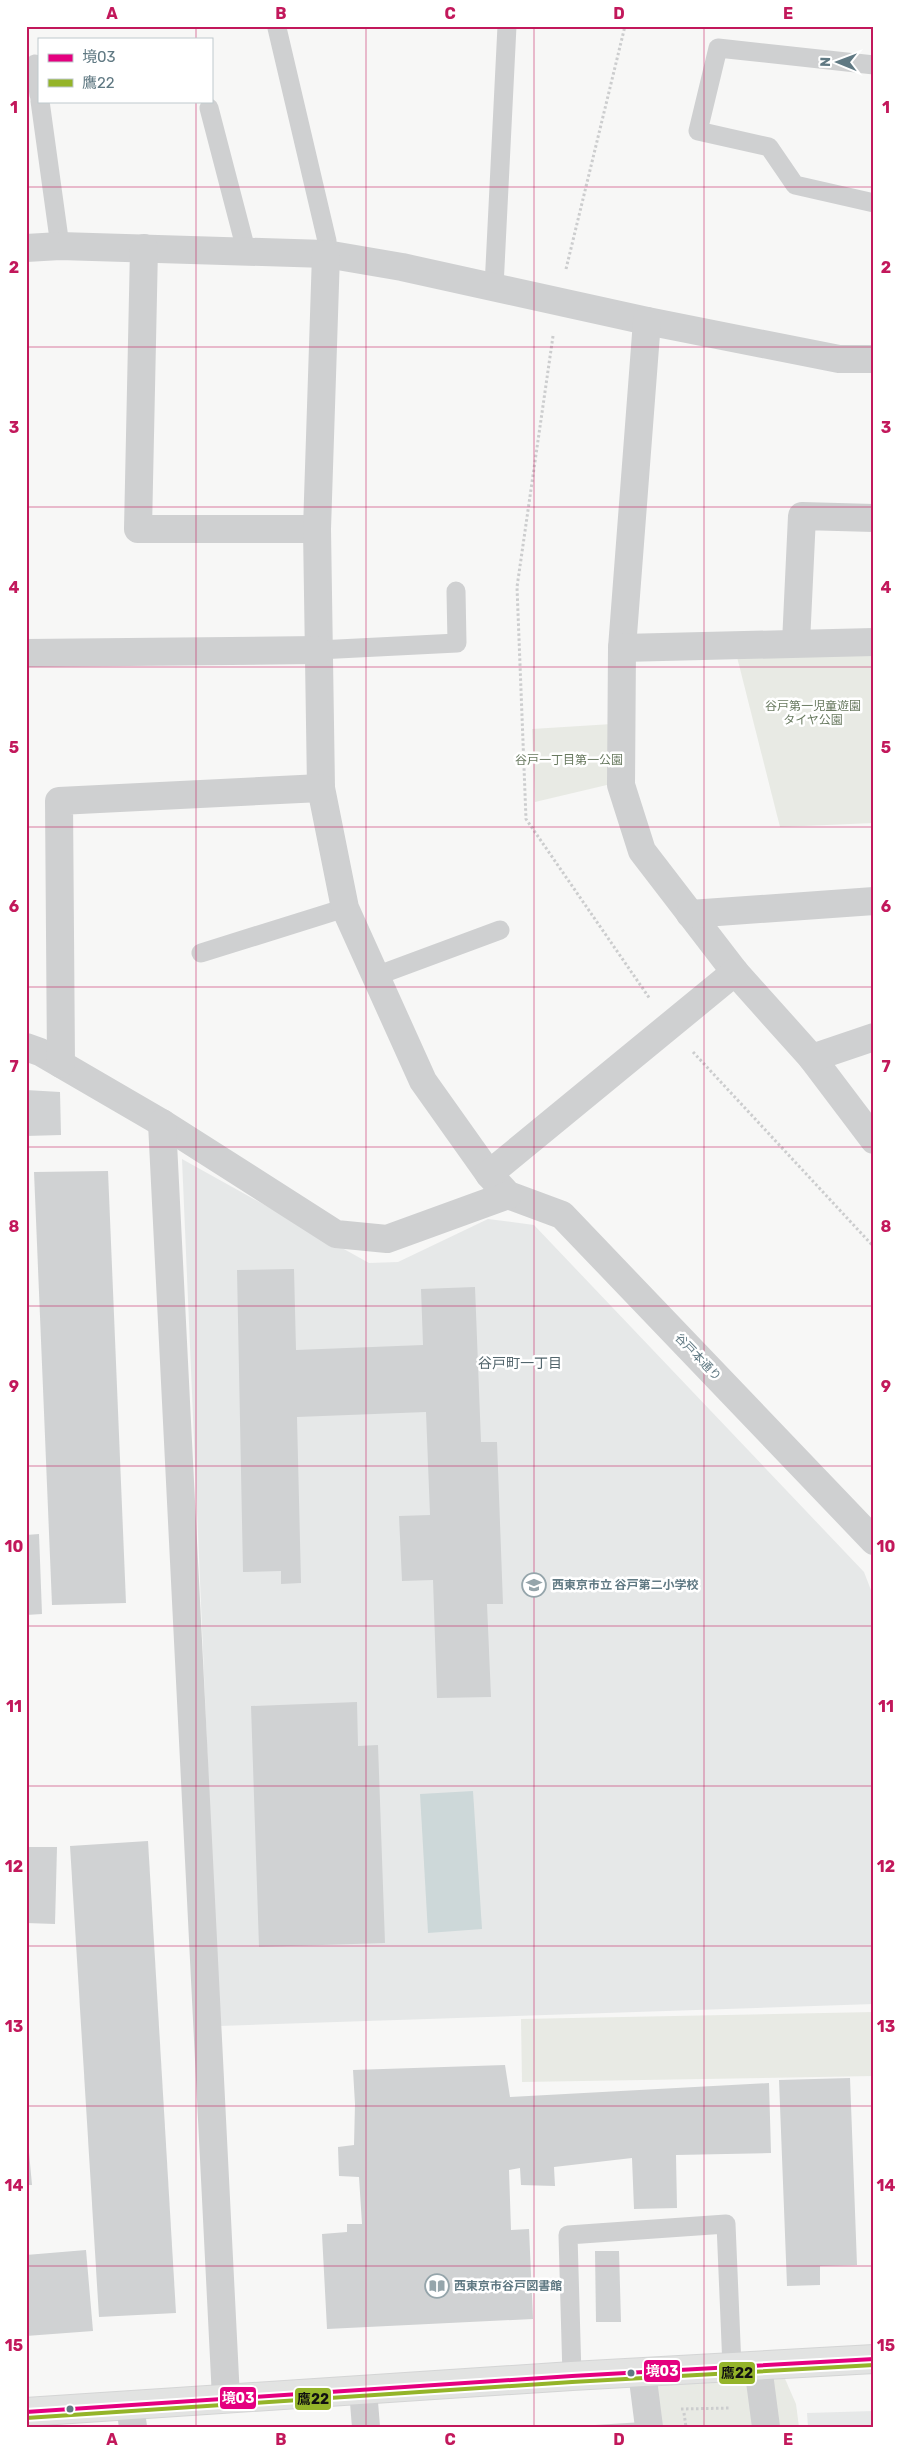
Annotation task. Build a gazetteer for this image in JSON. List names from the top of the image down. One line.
{"streets":{"street":["谷戸本通り"]},"districts":["谷戸町一丁目"],"parks":["谷戸第一児童遊園 タイヤ公園","谷戸一丁目第一公園"],"places":{"school or university":["西東京市立 谷戸第二小学校"],"library":["西東京市谷戸図書館"]},"lines":["transit line 境03","transit line 鷹22"],"legend":["境03","鷹22"],"north":"left","grid":{"columns":["A","B","C","D","E"],"rows":["1","2","3","4","5","6","7","8","9","10","11","12","13","14","15"]}}
